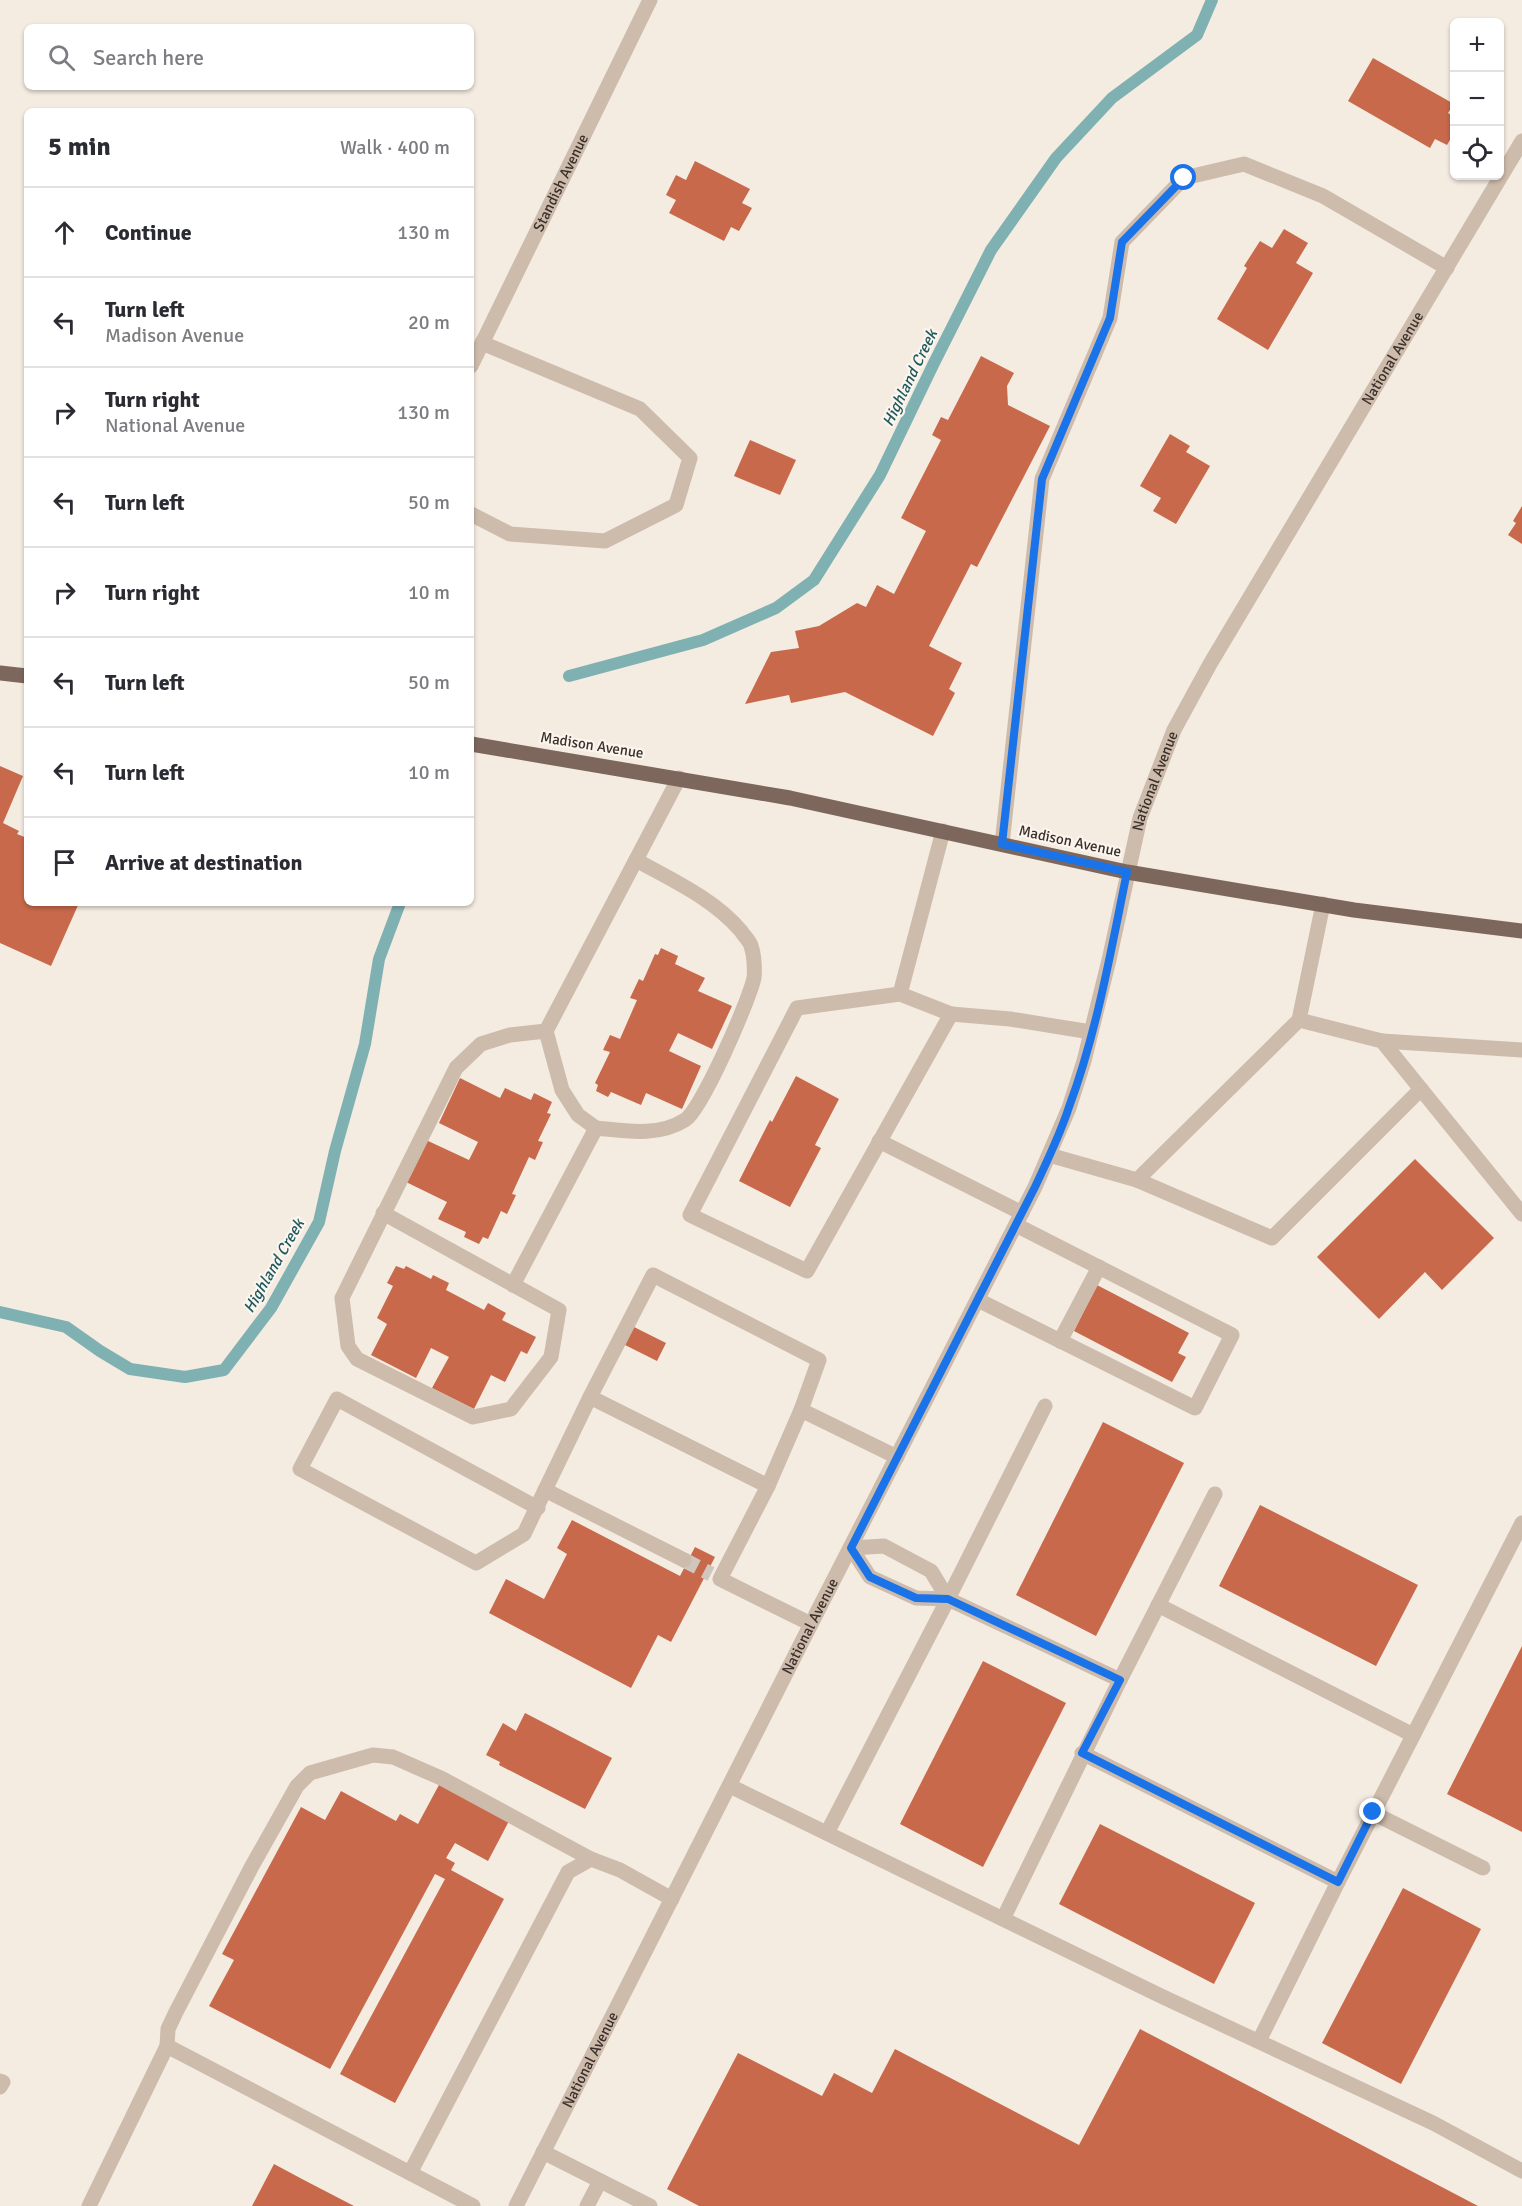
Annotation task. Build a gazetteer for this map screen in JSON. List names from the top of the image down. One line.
{"streets":{"main road":["Madison Avenue"],"street":["Standish Avenue","National Avenue"]},"crossings":[["National Avenue","Madison Avenue"]],"water":["Highland Creek"],"page":{"map_buttons":["+","−"],"search":"Search here","heading":["5 min","Walk · 400 m"],"list":[["Continue","130 m"],["Turn left","Madison Avenue","20 m"],["Turn right","National Avenue","130 m"],["Turn left","50 m"],["Turn right","10 m"],["Turn left","50 m"],["Turn left","10 m"],"Arrive at destination"]}}
